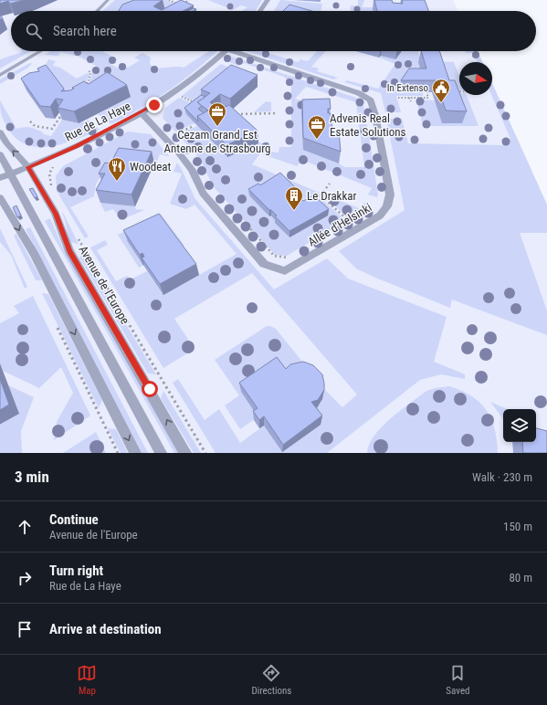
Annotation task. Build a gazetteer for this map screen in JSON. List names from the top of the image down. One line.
{"streets":{"street":["Rue de La Haye","Allée d'Helsinki","Avenue de l'Europe"]},"crossings":[["Rue de La Haye","Allée d'Helsinki"],["Rue de La Haye","Avenue de l'Europe"]],"places":{"public building":["In Extenso"],"office":["Cezam Grand Est Antenne de Strasbourg","Advenis Real Estate Solutions"],"restaurant":["Woodeat"],"building":["Le Drakkar"]},"north":"right","page":{"search":"Search here","heading":["3 min","Walk · 230 m"],"list":[["Continue","Avenue de l'Europe","150 m"],["Turn right","Rue de La Haye","80 m"],"Arrive at destination"],"nav":["Map","Directions","Saved"]}}
